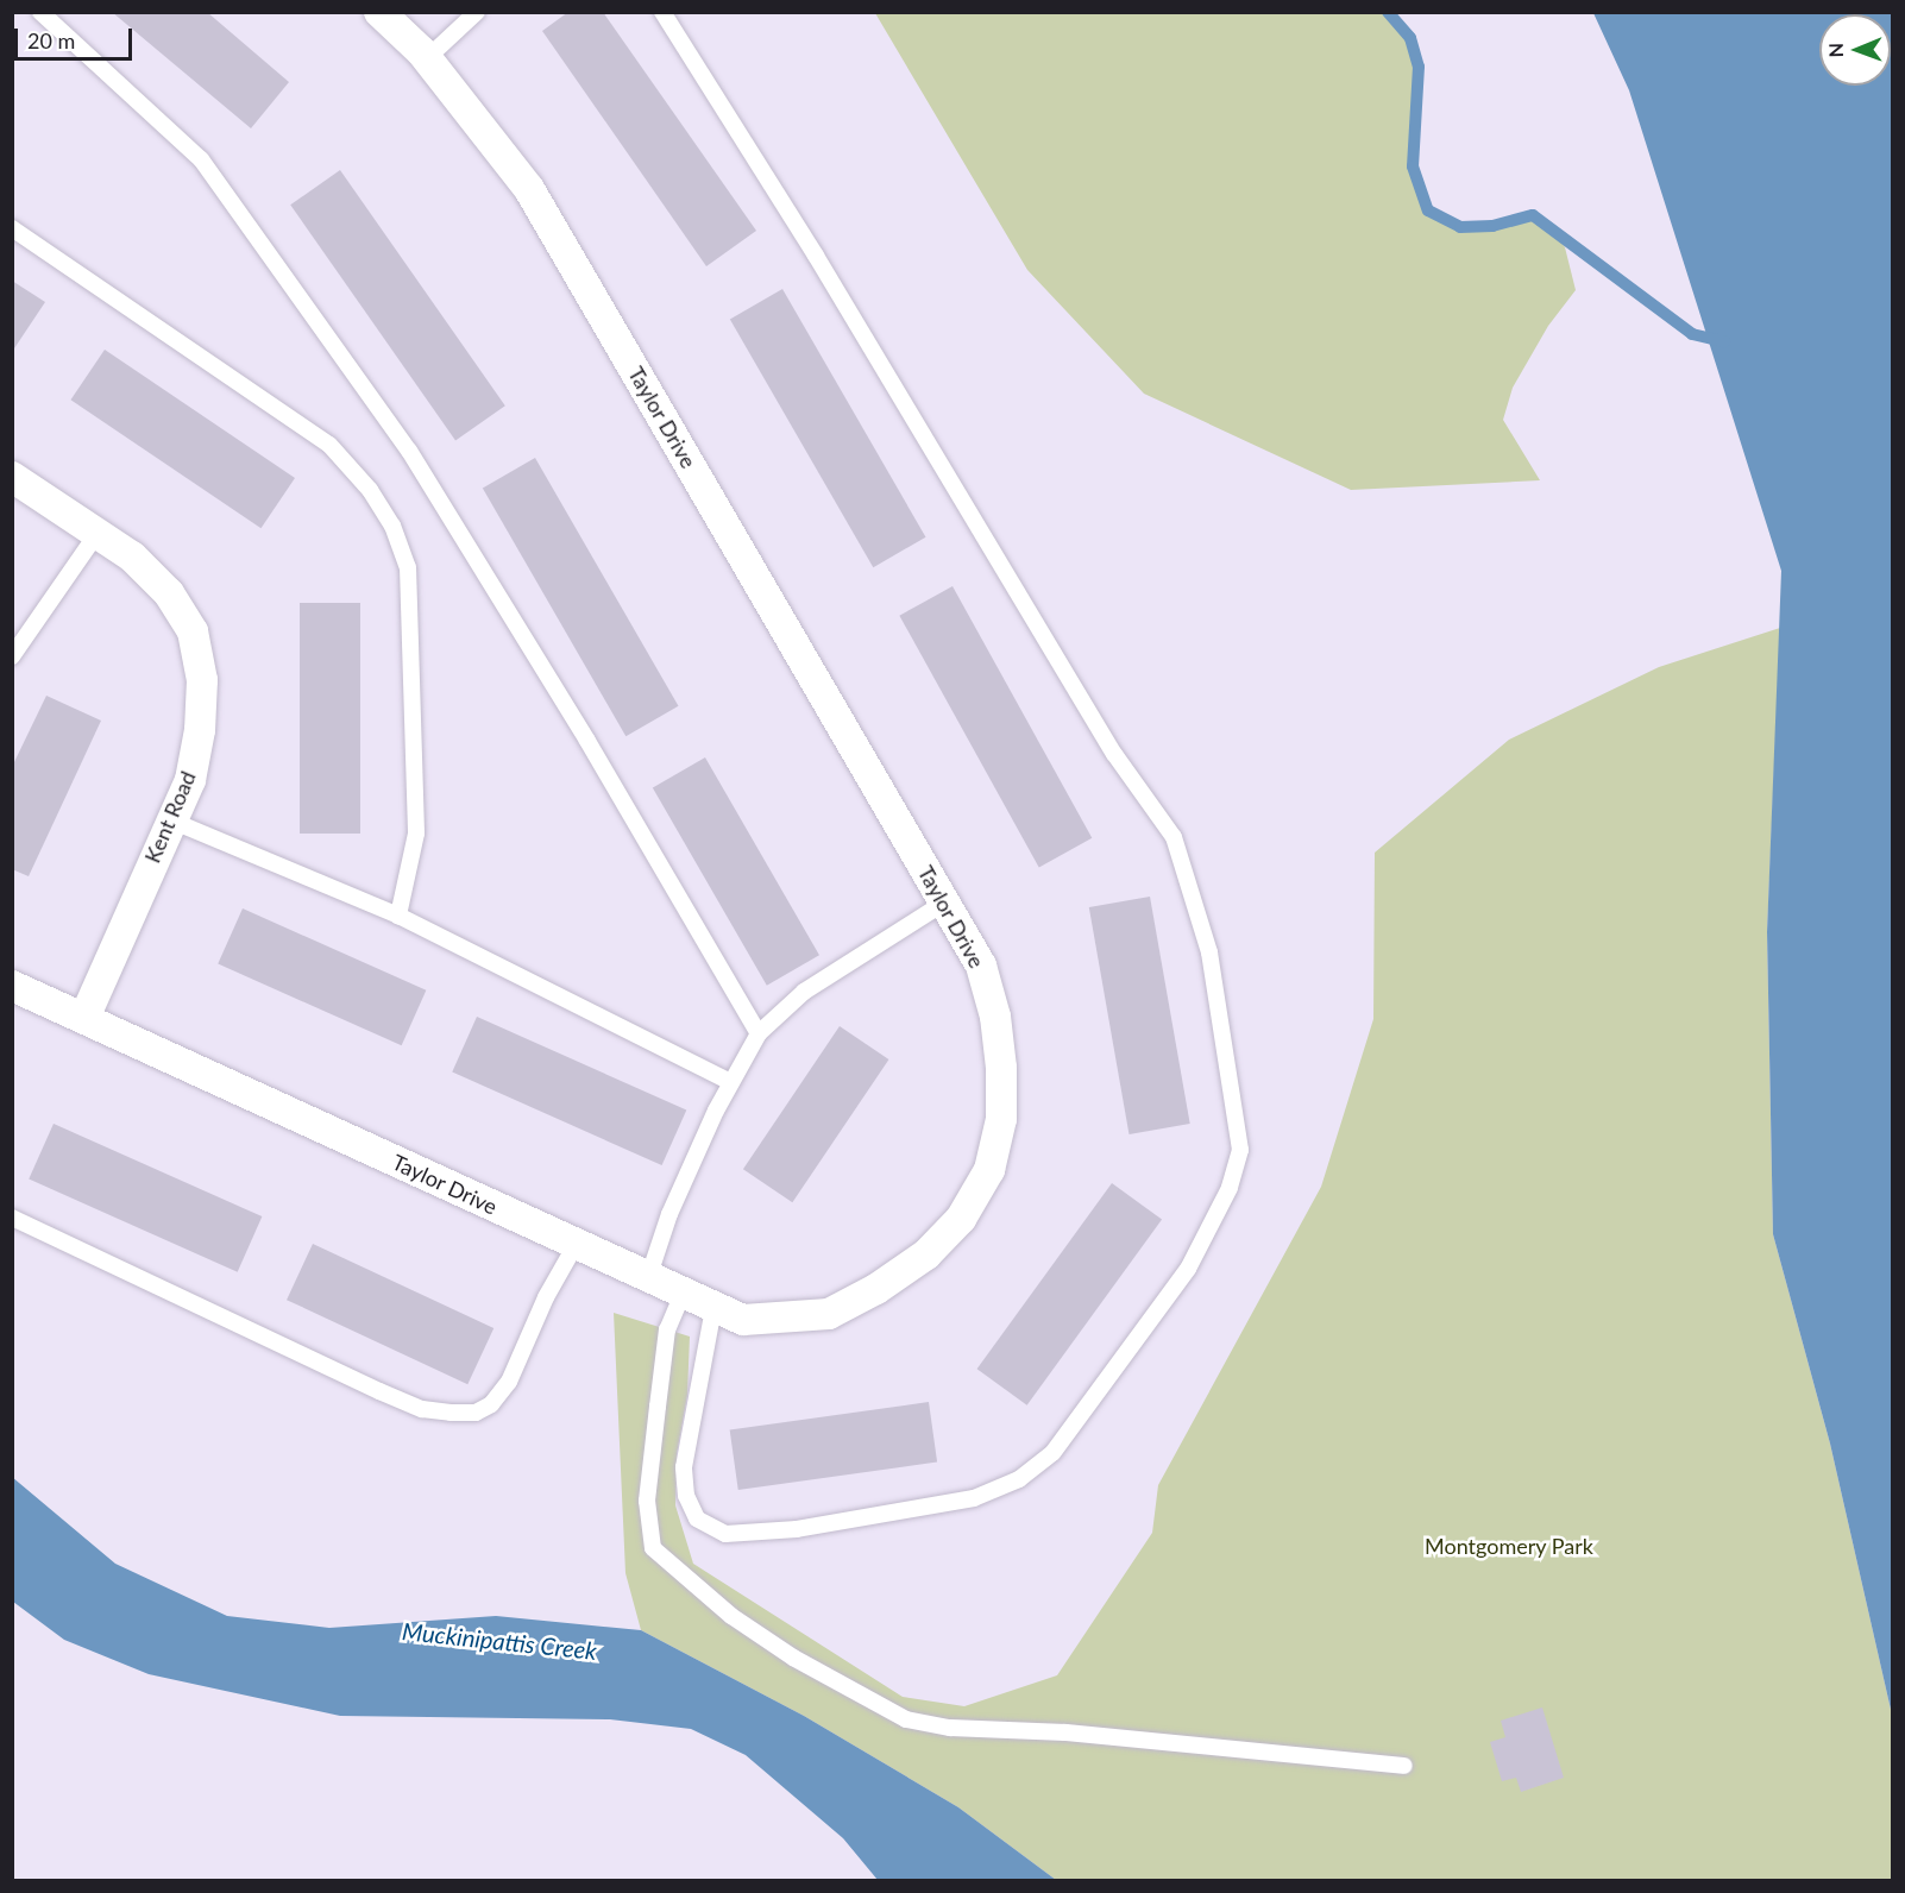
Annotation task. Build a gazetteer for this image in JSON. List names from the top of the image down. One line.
{"streets":{"street":["Taylor Drive","Kent Road"]},"crossings":[["Taylor Drive","Kent Road"]],"water":["Muckinipattis Creek"],"parks":["Montgomery Park"],"scale_bar":"20 m","north":"left"}
